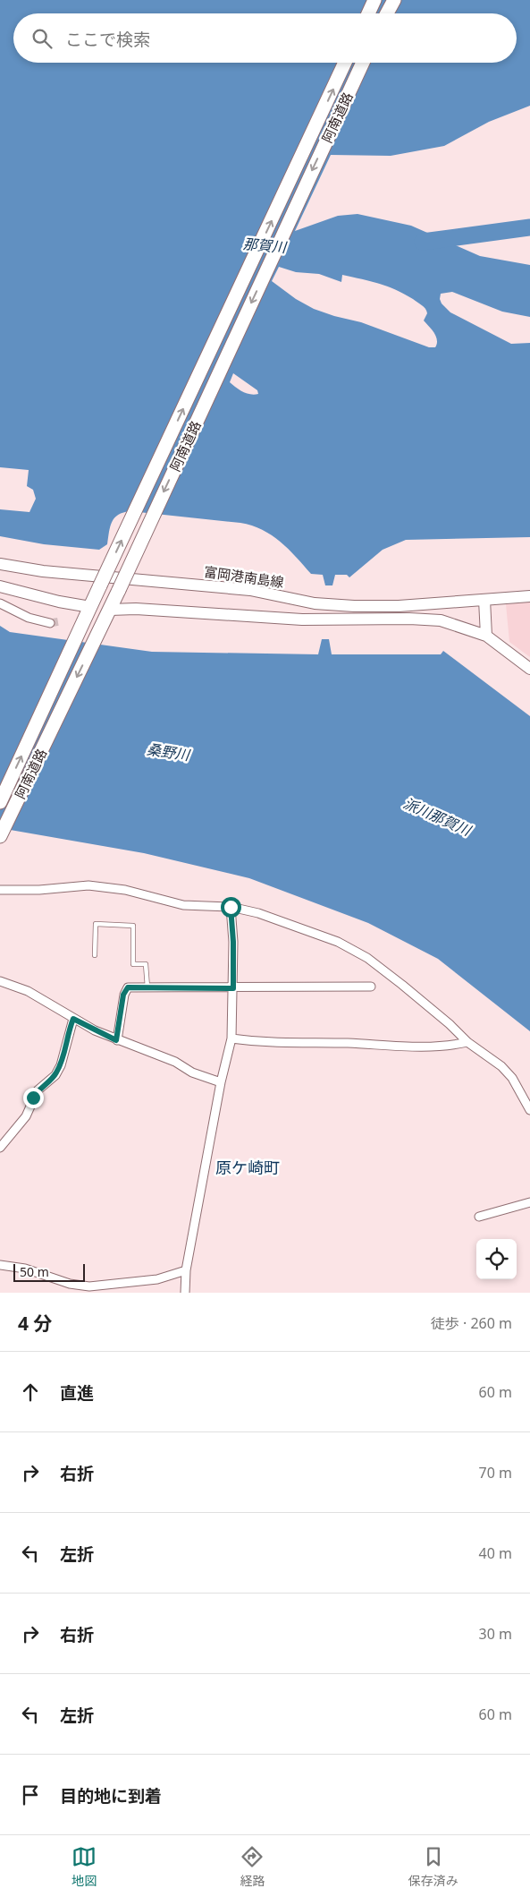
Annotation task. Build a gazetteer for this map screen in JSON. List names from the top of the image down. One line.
{"streets":{"highway":["阿南道路"],"main road":["富岡港南島線"]},"districts":["原ケ崎町"],"water":["那賀川","桑野川","派川那賀川"],"scale_bar":"50 m","page":{"search":"ここで検索","scale":"50 m","heading":["4 分","徒歩 · 260 m"],"list":[["直進","60 m"],["右折","70 m"],["左折","40 m"],["右折","30 m"],["左折","60 m"],"目的地に到着"],"nav":["地図","経路","保存済み"]}}
